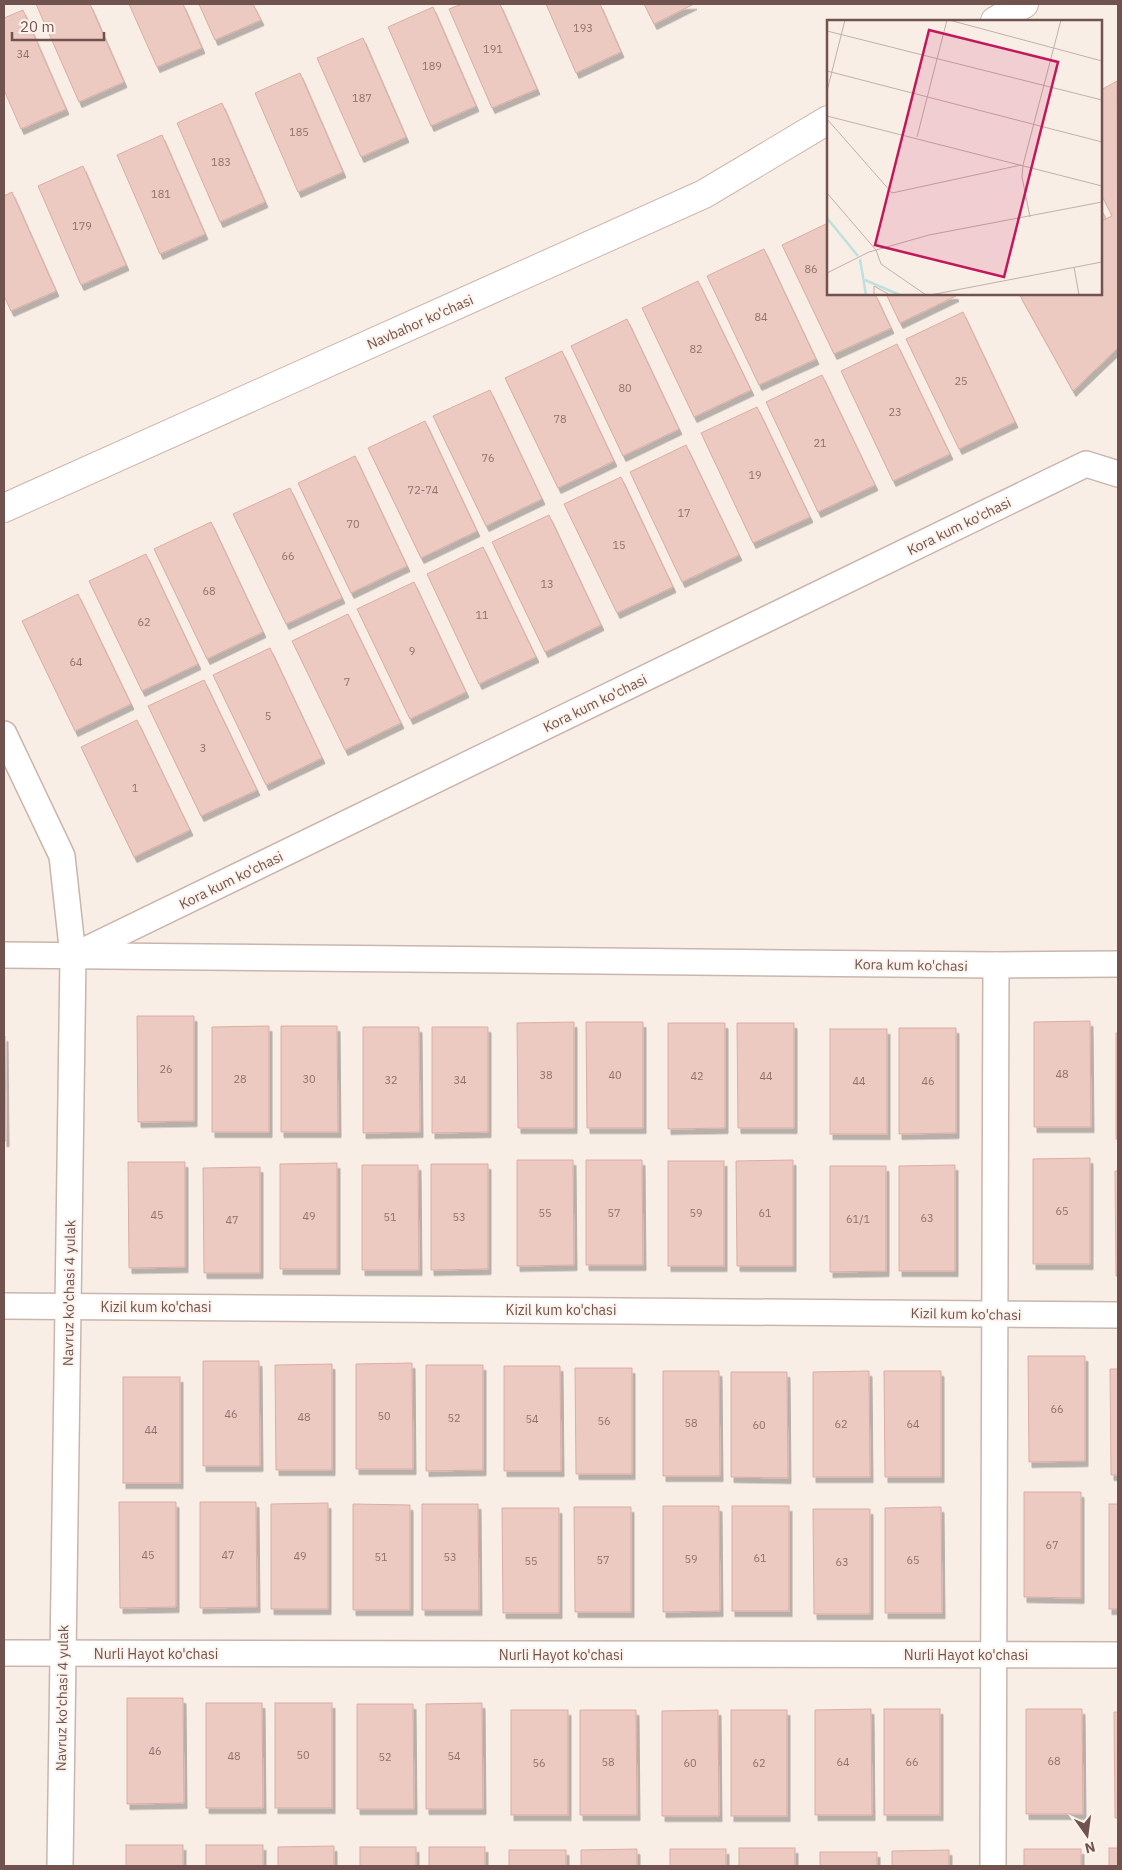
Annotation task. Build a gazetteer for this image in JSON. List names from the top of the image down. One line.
{"streets":{"main road":["Navbahor ko'chasi"],"street":["Kora kum ko'chasi","Navruz ko'chasi 4 yulak","Kizil kum ko'chasi","Nurli Hayot ko'chasi"]},"crossings":[["Kora kum ko'chasi","Navruz ko'chasi 4 yulak"],["Navruz ko'chasi 4 yulak","Kizil kum ko'chasi"],["Navruz ko'chasi 4 yulak","Nurli Hayot ko'chasi"]],"house_numbers":["193","191","34","189","187","185","183","181","179","86","84","82","25","80","23","78","21","76","19","72-74","17","70","15","66","13","68","11","62","9","64","7","5","3","1","26","48","38","40","42","44","28","30","32","34","44","46","65","55","57","59","61","45","49","51","53","63","61/1","47","66","46","50","48","52","54","56","58","62","64","60","44","67","45","47","49","51","53","61","59","57","65","55","63","46","50","48","54","52","68","58","64","66","56","60","62"],"scale_bar":"20 m","north":"bottom"}
